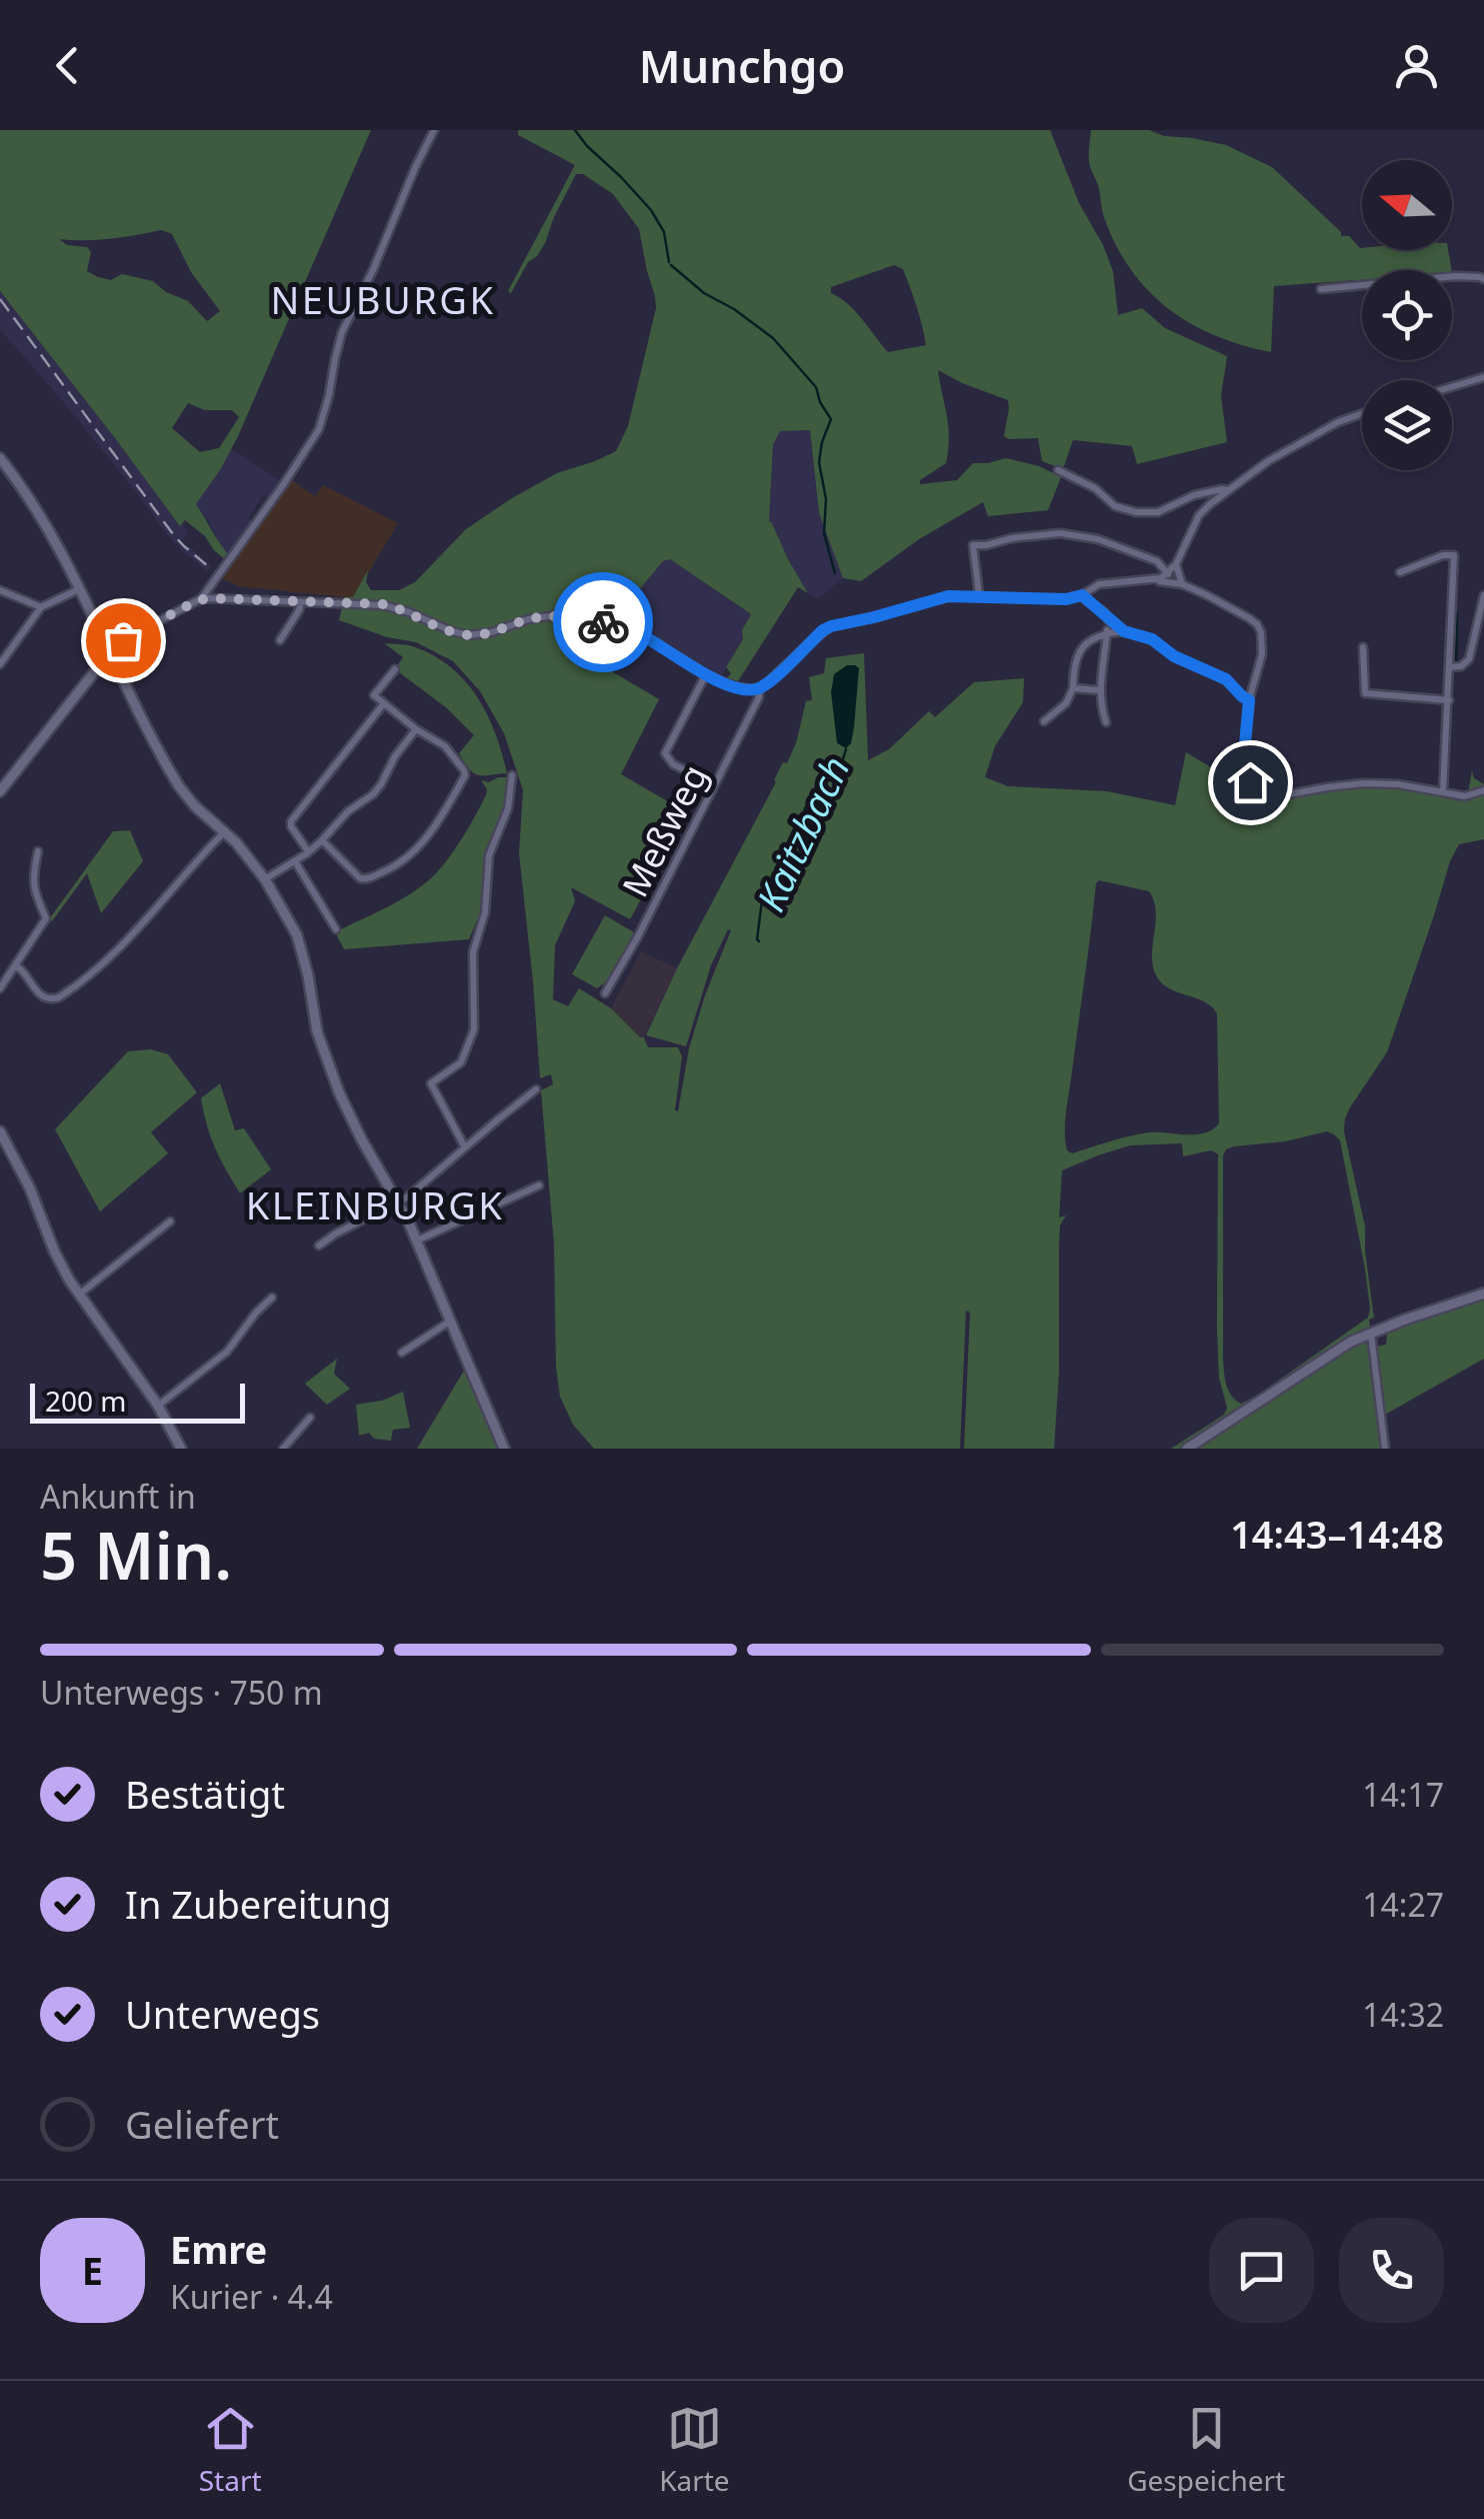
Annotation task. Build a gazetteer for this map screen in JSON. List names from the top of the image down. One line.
{"streets":{"street":["Meßweg"]},"districts":["NEUBURGK","KLEINBURGK"],"water":["Kaitzbach"],"scale_bar":"200 m","north":"left","page":{"header":"Munchgo","scale":"200 m","heading":["5 Min.","Ankunft in","14:43–14:48"],"panel":["Emre","Kurier · 4.4"],"bar":"Unterwegs · 750 m","list":[["Bestätigt","14:17"],["In Zubereitung","14:27"],["Unterwegs","14:32"],"Geliefert"],"round":"E","tabs":["Start","Karte","Gespeichert"]}}
